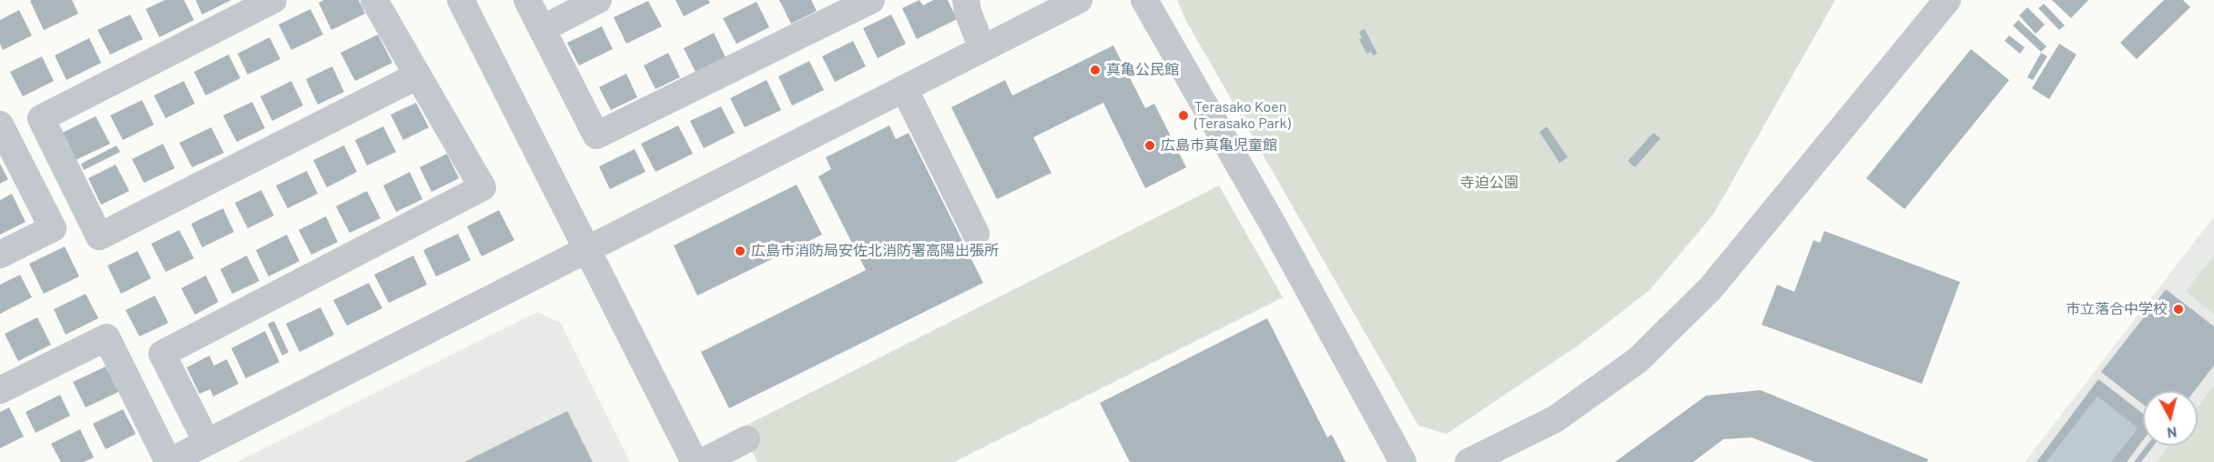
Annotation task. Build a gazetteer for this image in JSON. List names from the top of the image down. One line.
{"parks":["寺迫公園"],"places":["真亀公民館","Terasako Koen (Terasako Park)","広島市真亀児童館","広島市消防局安佐北消防署高陽出張所","市立落合中学校"],"north":"bottom"}
